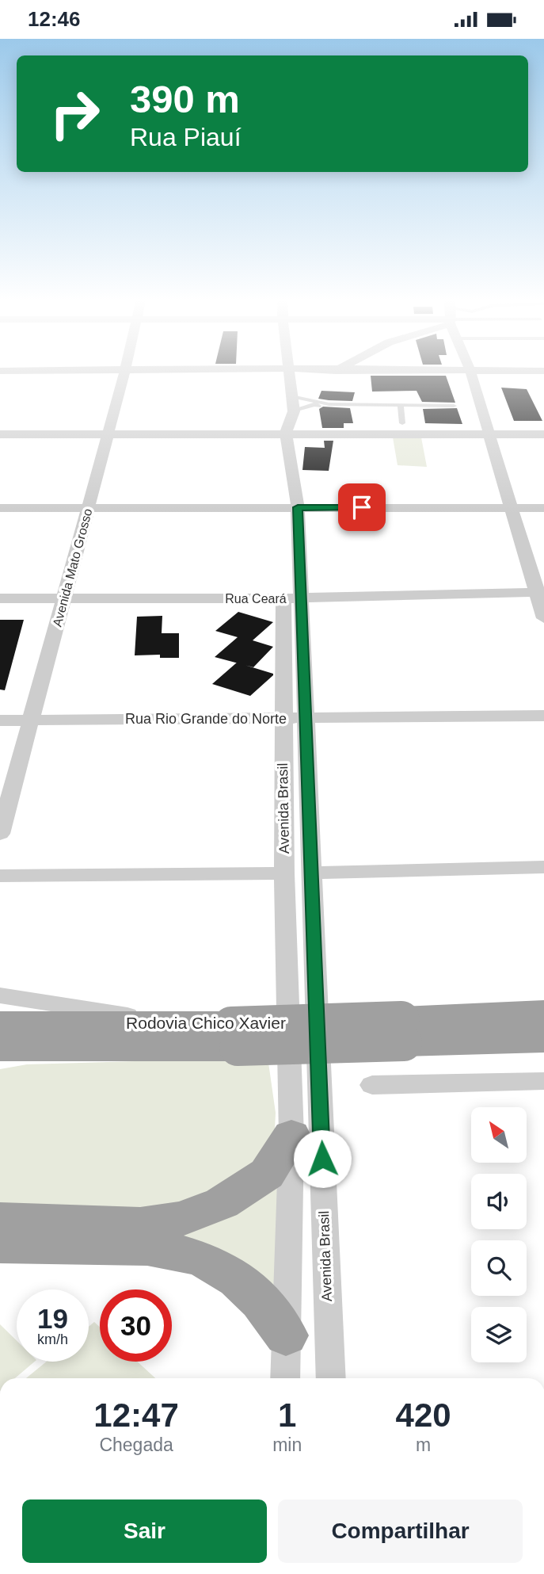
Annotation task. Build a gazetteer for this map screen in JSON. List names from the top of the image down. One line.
{"streets":{"highway":["Rodovia Chico Xavier"],"street":["Avenida Mato Grosso","Rua Ceará","Rua Rio Grande do Norte","Avenida Brasil"]},"crossings":[["Avenida Mato Grosso","Rua Ceará"],["Avenida Mato Grosso","Rua Rio Grande do Norte"],["Rua Ceará","Avenida Brasil"],["Rua Rio Grande do Norte","Avenida Brasil"]],"north":"top left","page":{"status":"12:46","turn":["390 m","Rua Piauí"],"speed":"19 km/h","limit":"30","eta":["12:47","Chegada","1","min","420","m"],"buttons":["Sair","Compartilhar"]}}
